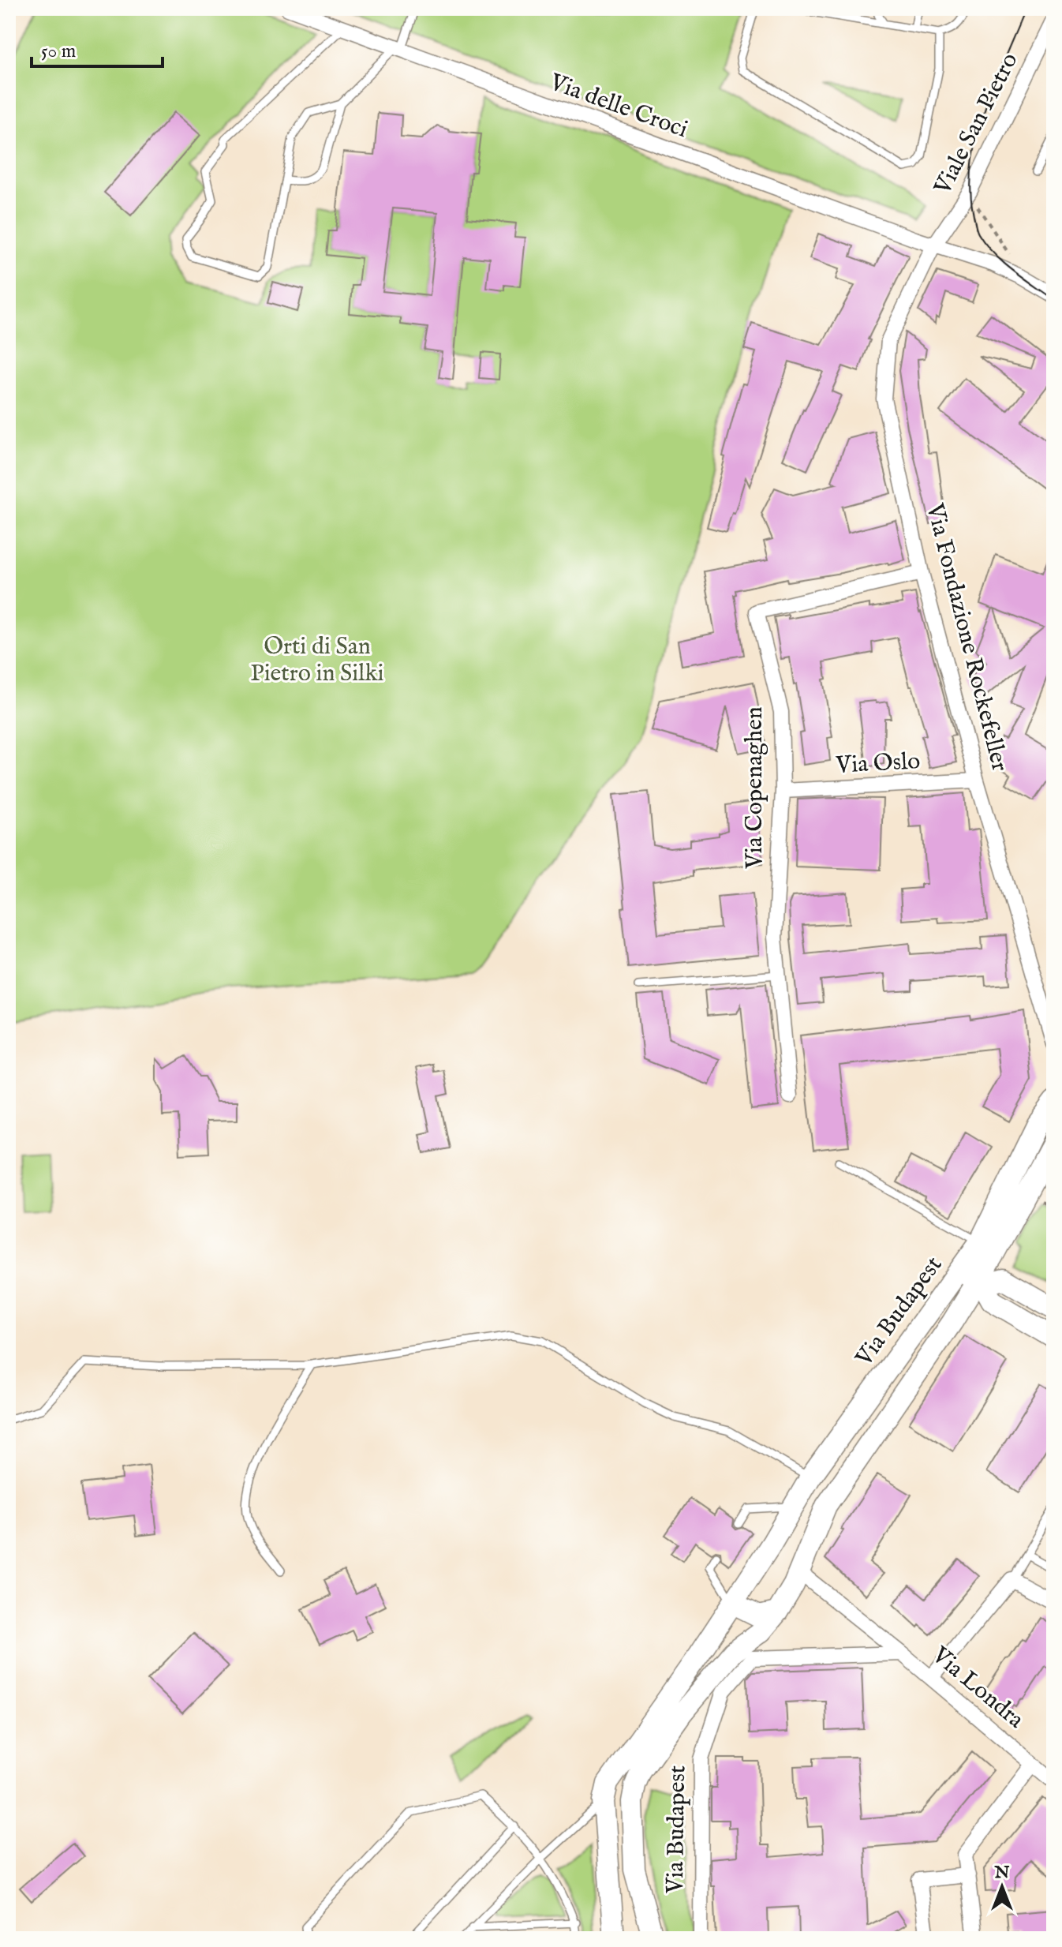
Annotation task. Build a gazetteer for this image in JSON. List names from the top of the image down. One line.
{"streets":{"main road":["Via Budapest"],"street":["Via delle Croci","Viale San Pietro","Via Fondazione Rockefeller","Via Oslo","Via Copenaghen","Via Londra"]},"crossings":[["Via delle Croci","Viale San Pietro"],["Via delle Croci","Via Fondazione Rockefeller"],["Viale San Pietro","Via Fondazione Rockefeller"],["Via Fondazione Rockefeller","Via Oslo"],["Via Fondazione Rockefeller","Via Copenaghen"],["Via Oslo","Via Copenaghen"],["Via Budapest","Via Londra"]],"parks":["Orti di San Pietro in Silki"],"scale_bar":"50 m","north":"top"}
